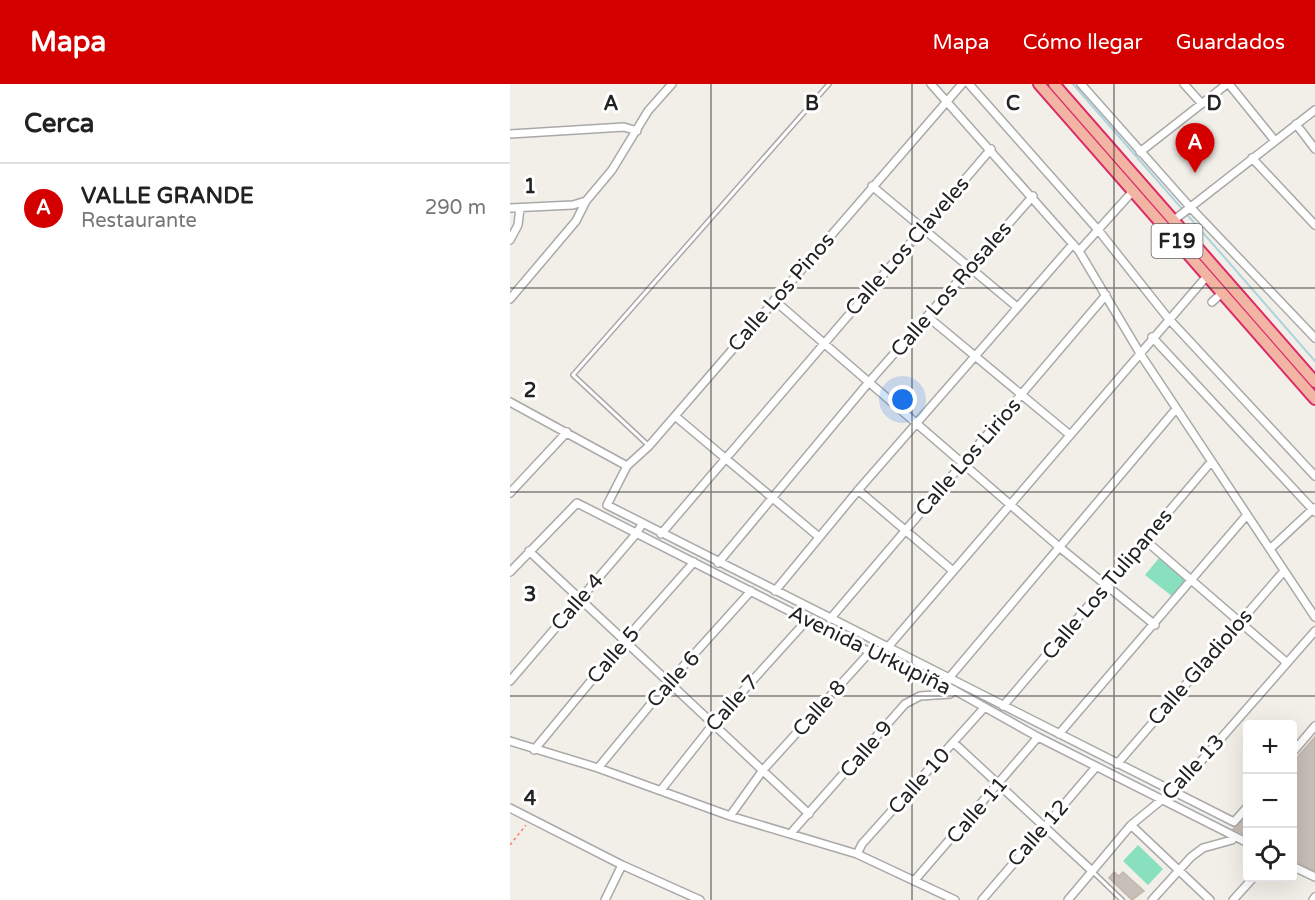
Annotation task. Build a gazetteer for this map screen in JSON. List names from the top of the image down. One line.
{"streets":{"highway":["F19"],"street":["Calle Los Claveles","Calle Los Rosales","Calle Los Pinos","Calle Los Lirios","Calle Los Tulipanes","Calle 4","Avenida Urkupiña","Calle 5","Calle Gladiolos","Calle 6","Calle 7","Calle 8","Calle 9","Calle 13","Calle 10","Calle 11","Calle 12"]},"crossings":[["Calle Los Pinos","Calle 4"],["Calle 4","Avenida Urkupiña"],["Avenida Urkupiña","Calle 5"],["Avenida Urkupiña","Calle 6"],["Avenida Urkupiña","Calle 7"],["Avenida Urkupiña","Calle 8"],["Avenida Urkupiña","Calle 9"],["Avenida Urkupiña","Calle 13"],["Avenida Urkupiña","Calle 10"],["Avenida Urkupiña","Calle 11"],["Avenida Urkupiña","Calle 12"]],"page":{"header":"Mapa","nav":["Mapa","Cómo llegar","Guardados"],"heading":"Cerca","pins":"A","list":[{"mark":"A","name":"VALLE GRANDE","note":"Restaurante","value":"290 m"}],"map_buttons":["+","−"]},"grid":{"columns":["A","B","C","D"],"rows":["1","2","3","4"]}}
